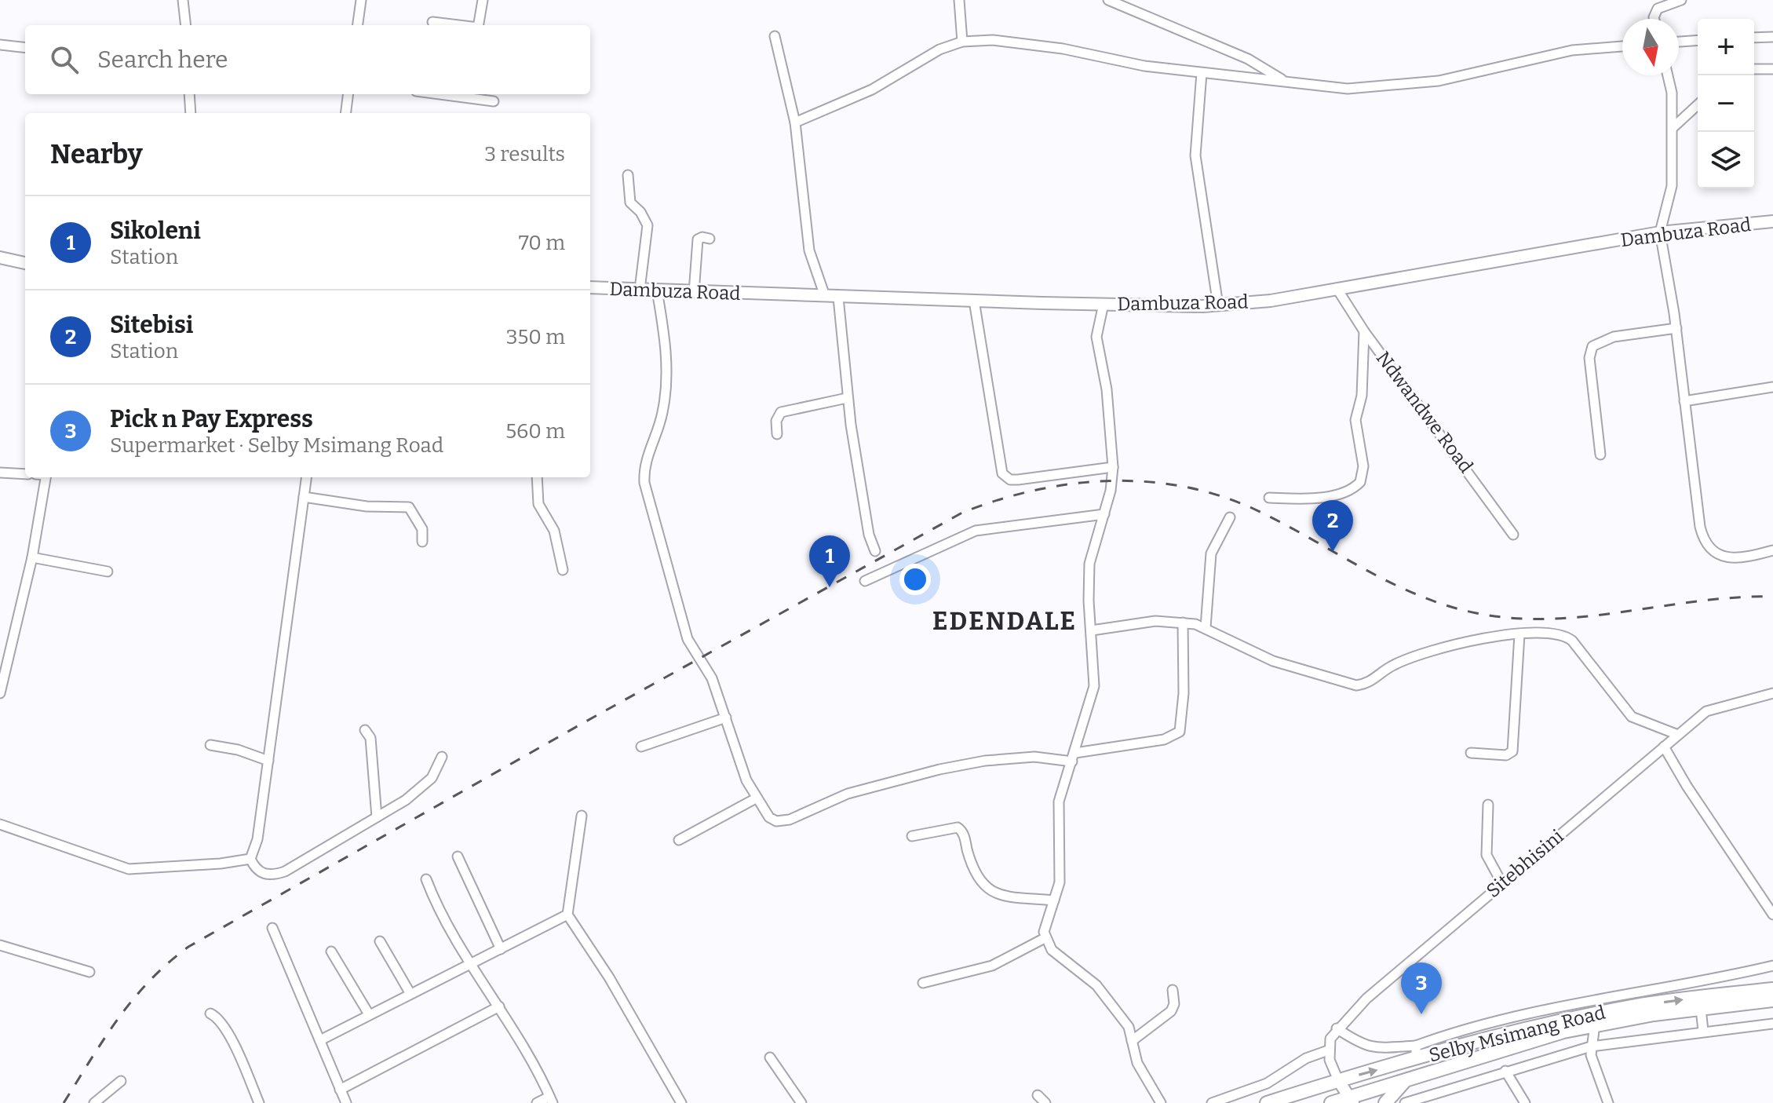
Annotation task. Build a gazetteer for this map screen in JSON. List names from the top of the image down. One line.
{"streets":{"main road":["Selby Msimang Road"],"street":["Dambuza Road","Ndwandwe Road","Sitebhisini"]},"crossings":[["Dambuza Road","Ndwandwe Road"]],"districts":["EDENDALE"],"north":"bottom","page":{"map_buttons":["+","−"],"search":"Search here","heading":["Nearby","3 results"],"list":[{"mark":"1","name":"Sikoleni","note":"Station","value":"70 m"},{"mark":"2","name":"Sitebisi","note":"Station","value":"350 m"},{"mark":"3","name":"Pick n Pay Express","note":"Supermarket · Selby Msimang Road","value":"560 m"}],"pins":["2","1","3"]}}
